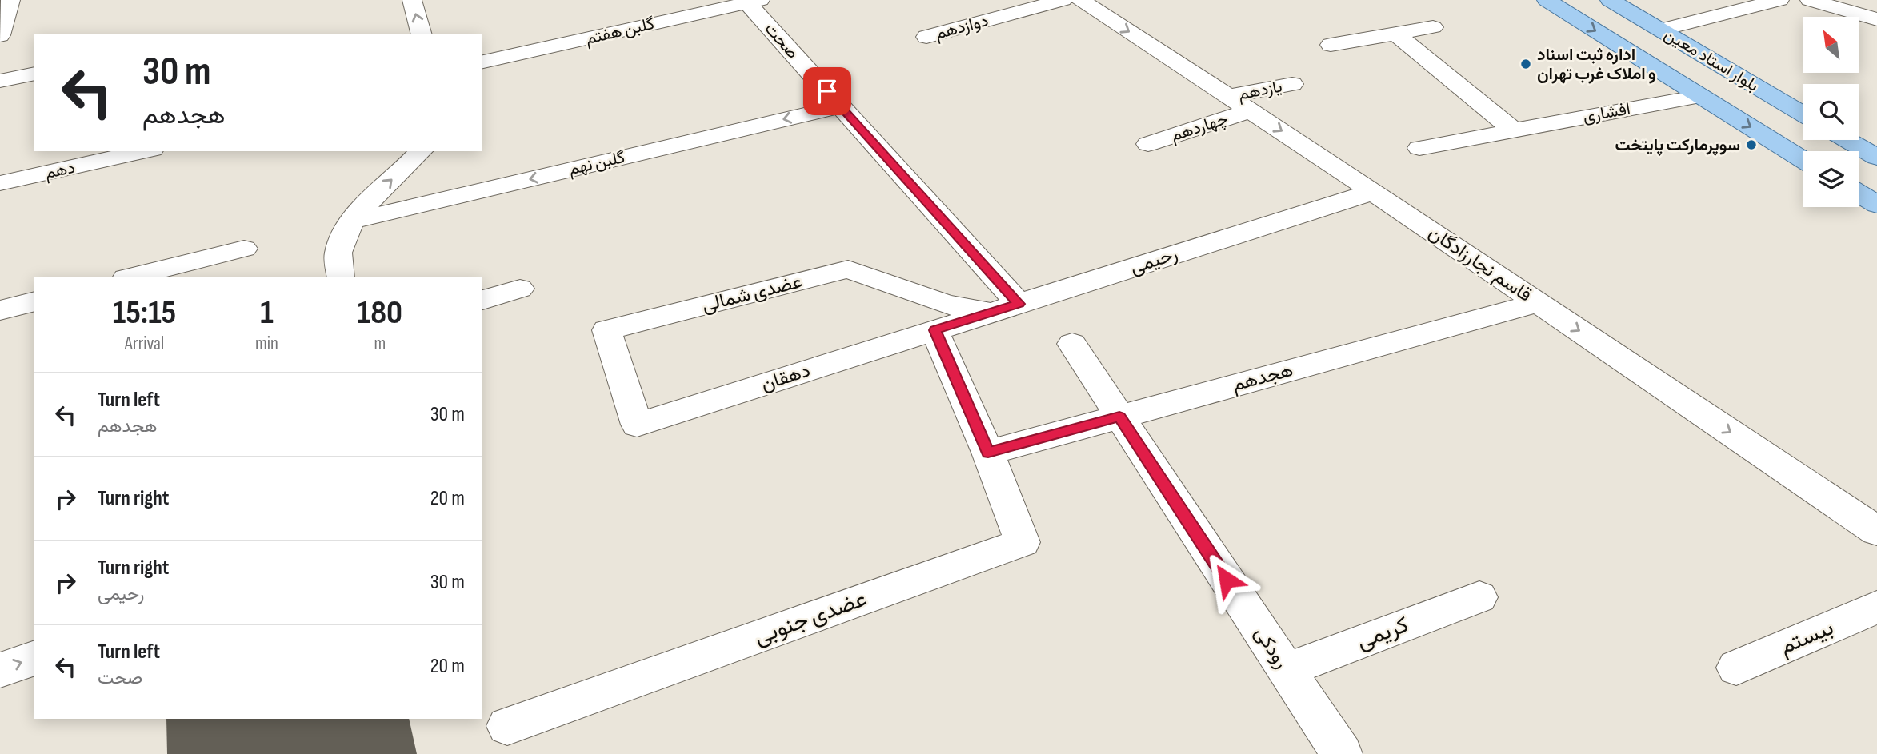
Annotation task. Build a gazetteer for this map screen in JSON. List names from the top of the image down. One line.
{"streets":{"main road":["بلوار استاد معین"],"street":["دوازدهم","گلبن هفتم","صحت","یازدهم","افشاری","چهاردهم","گلبن نهم","دهم","رحیمی","قاسم نجارزادگان","عضدی شمالی","دهقان","هجدهم","عضدی جنوبی","کریمی","بیستم","رودکی"]},"crossings":[["گلبن هفتم","صحت"],["صحت","گلبن نهم"],["صحت","رحیمی"],["بلوار استاد معین","افشاری"],["یازدهم","چهاردهم"],["یازدهم","قاسم نجارزادگان"],["چهاردهم","قاسم نجارزادگان"],["رحیمی","قاسم نجارزادگان"],["رحیمی","عضدی شمالی"],["رحیمی","دهقان"],["قاسم نجارزادگان","هجدهم"],["عضدی شمالی","دهقان"],["هجدهم","عضدی جنوبی"],["هجدهم","رودکی"],["کریمی","رودکی"]],"one_way":["گلبن نهم","قاسم نجارزادگان"],"places":["اداره ثبت اسناد و املاک غرب تهران","سوپرمارکت پایتخت"],"north":"top left","page":{"turn":["30 m","هجدهم"],"eta":["15:15","Arrival","1","min","180","m"],"list":[{"name":"Turn left","note":"هجدهم","value":"30 m"},{"name":"Turn right","value":"20 m"},{"name":"Turn right","note":"رحیمی","value":"30 m"},{"name":"Turn left","note":"صحت","value":"20 m"}]}}
